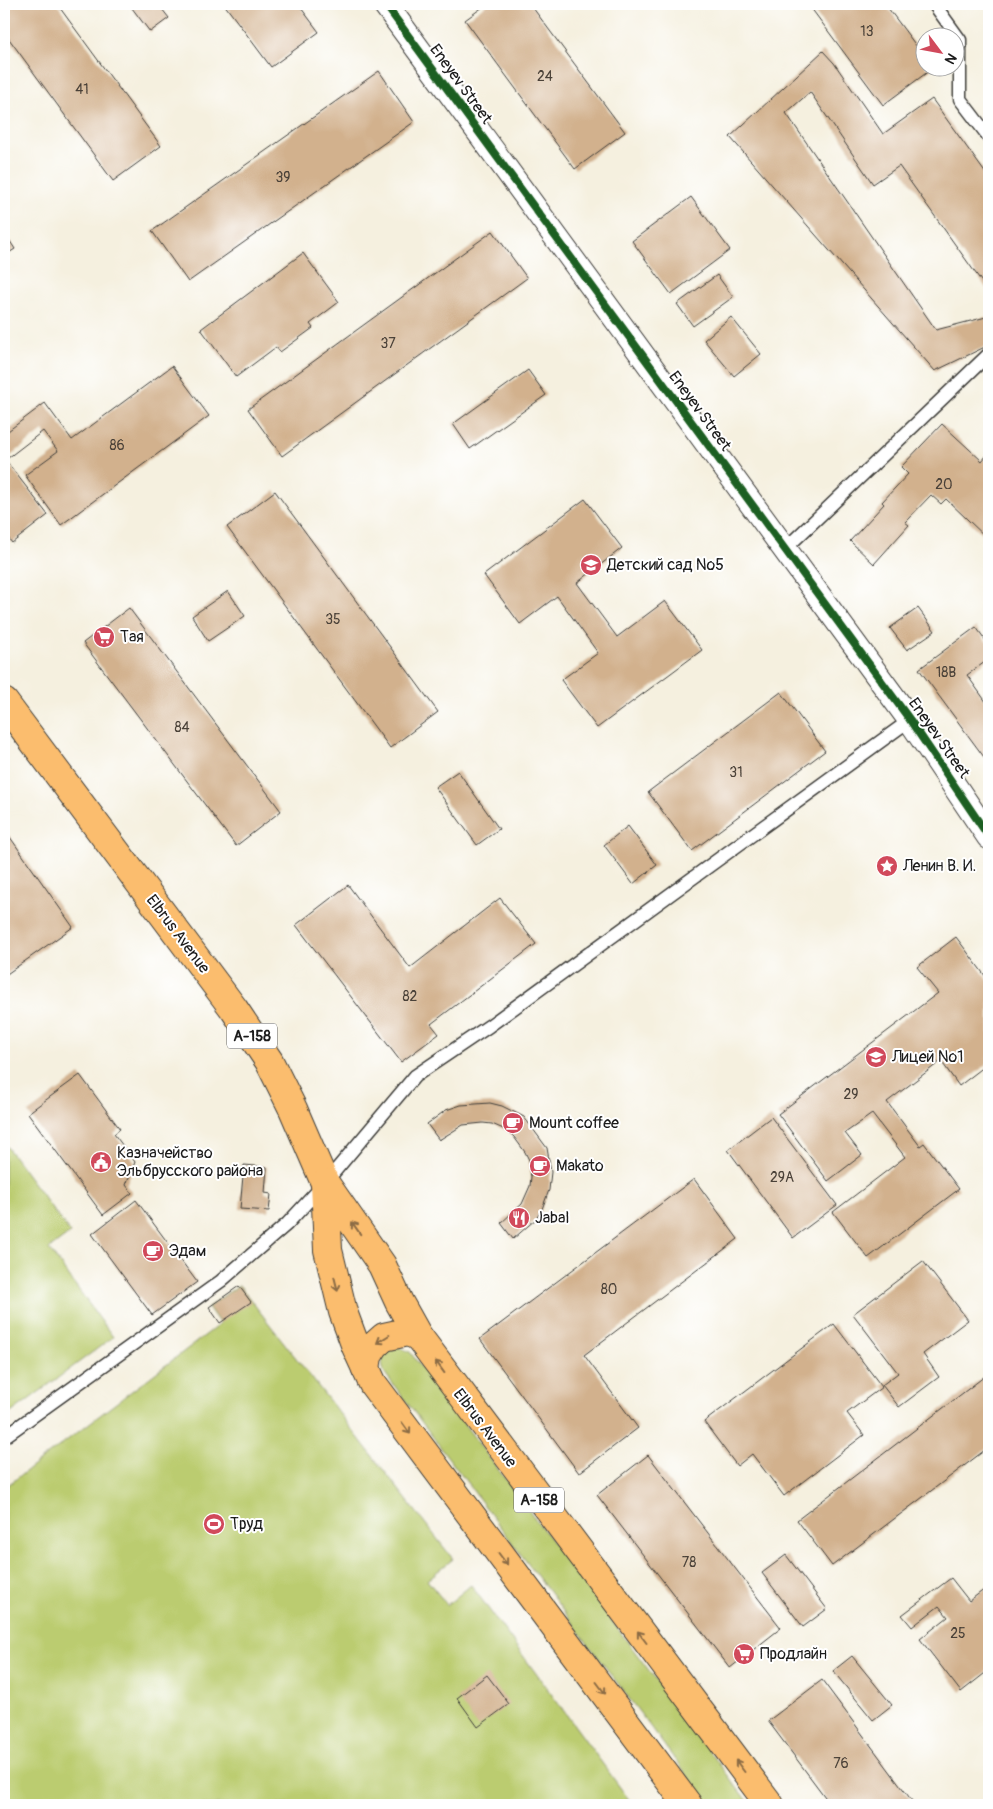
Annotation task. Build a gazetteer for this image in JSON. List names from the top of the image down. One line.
{"streets":{"main road":["Elbrus Avenue","А-158"],"street":["Eneyev Street"]},"places":{"school or university":["Детский сад №5","Лицей №1"],"supermarket":["Тая","Продлайн"],"place":["Ленин В. И."],"cafe":["Mount coffee","Мakato","Эдам"],"public building":["Казначейство Эльбрусского района"],"restaurant":["Jabal"],"sports":["Труд"]},"house_numbers":["13","24","41","39","37","86","20","35","18В","84","31","82","29","29А","80","78","25","76"],"north":"bottom right"}
